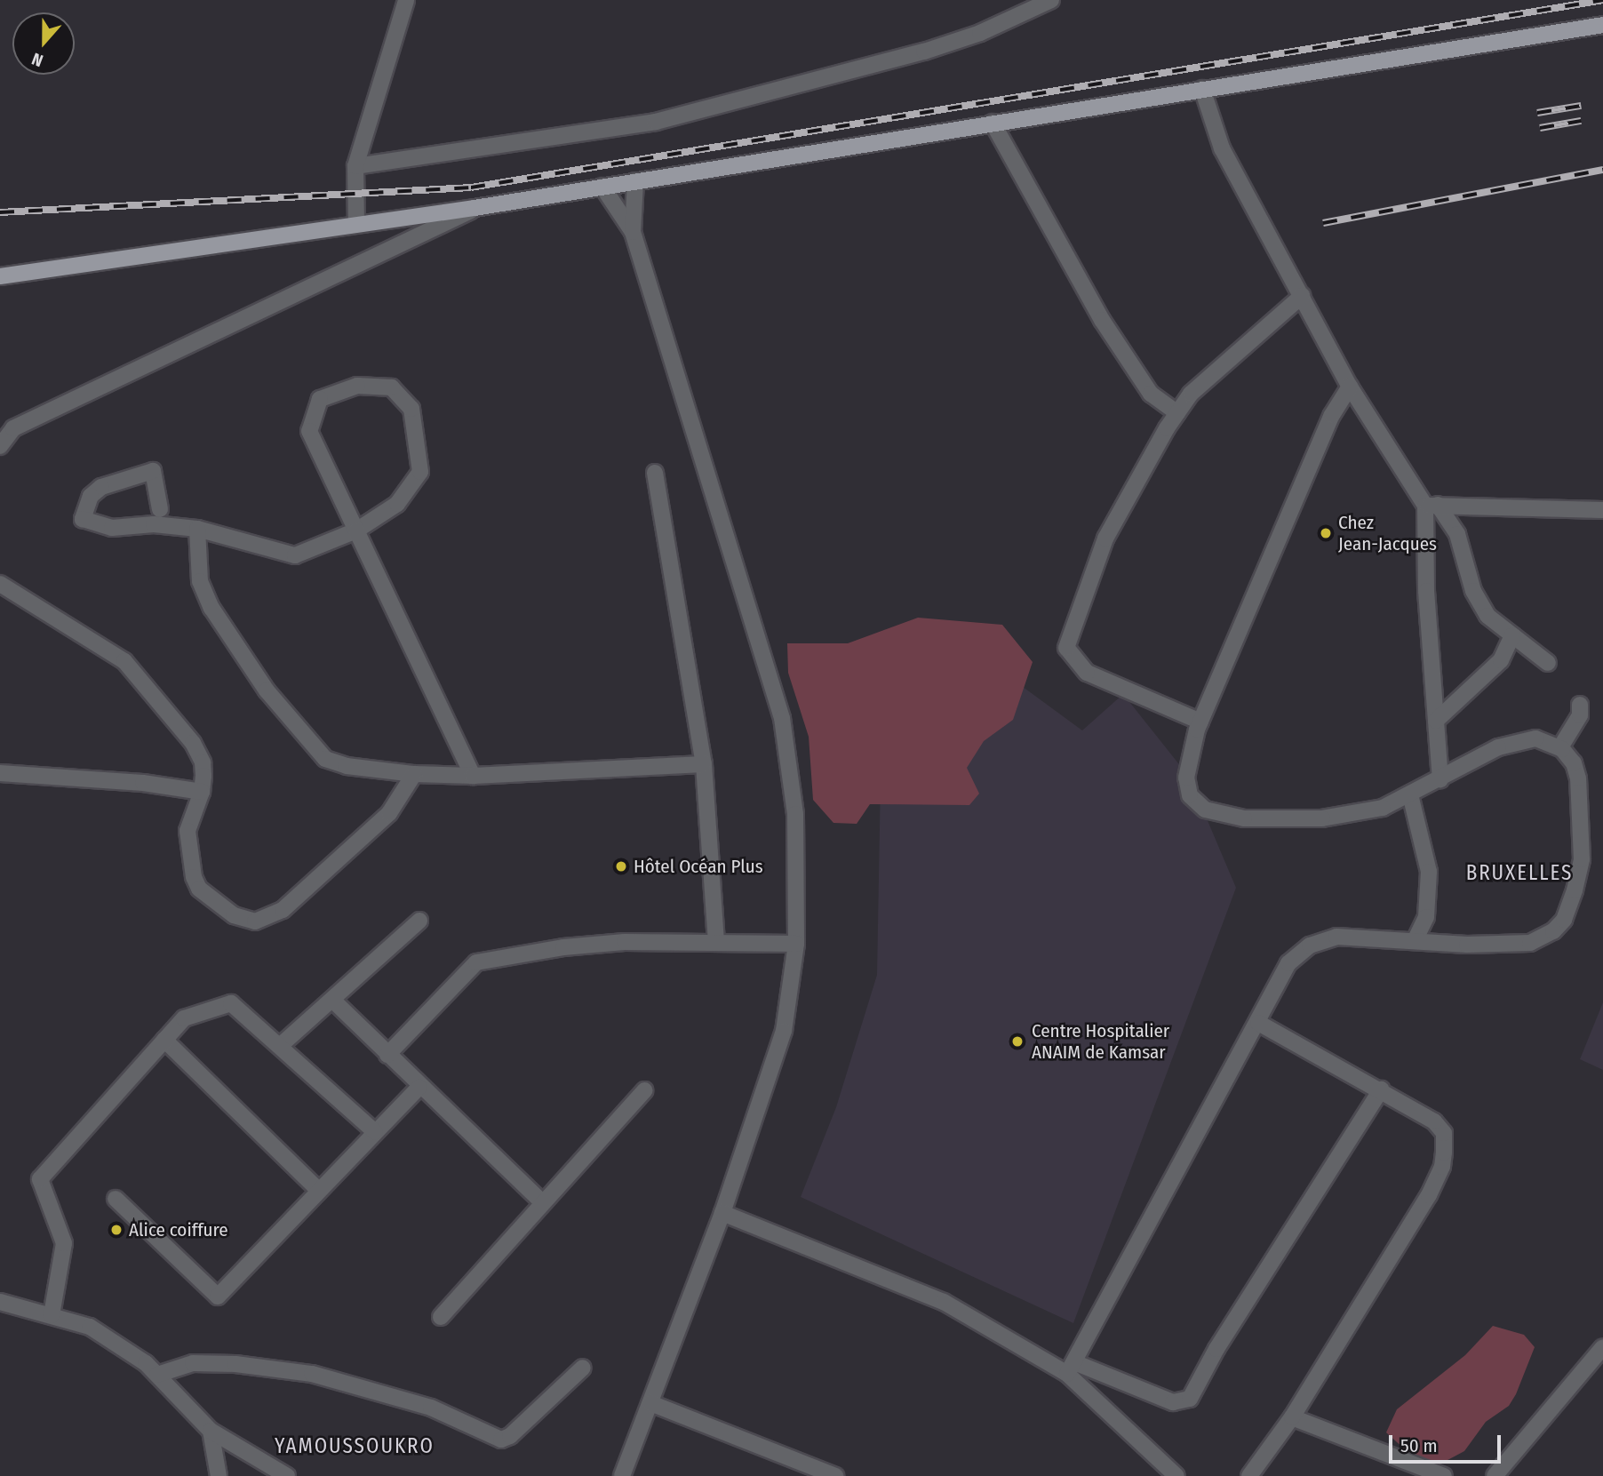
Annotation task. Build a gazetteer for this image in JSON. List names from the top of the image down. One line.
{"districts":["BRUXELLES","YAMOUSSOUKRO"],"places":["Chez Jean-Jacques","Hôtel Océan Plus","Centre Hospitalier ANAIM de Kamsar","Alice coiffure"],"scale_bar":"50 m","north":"bottom"}
